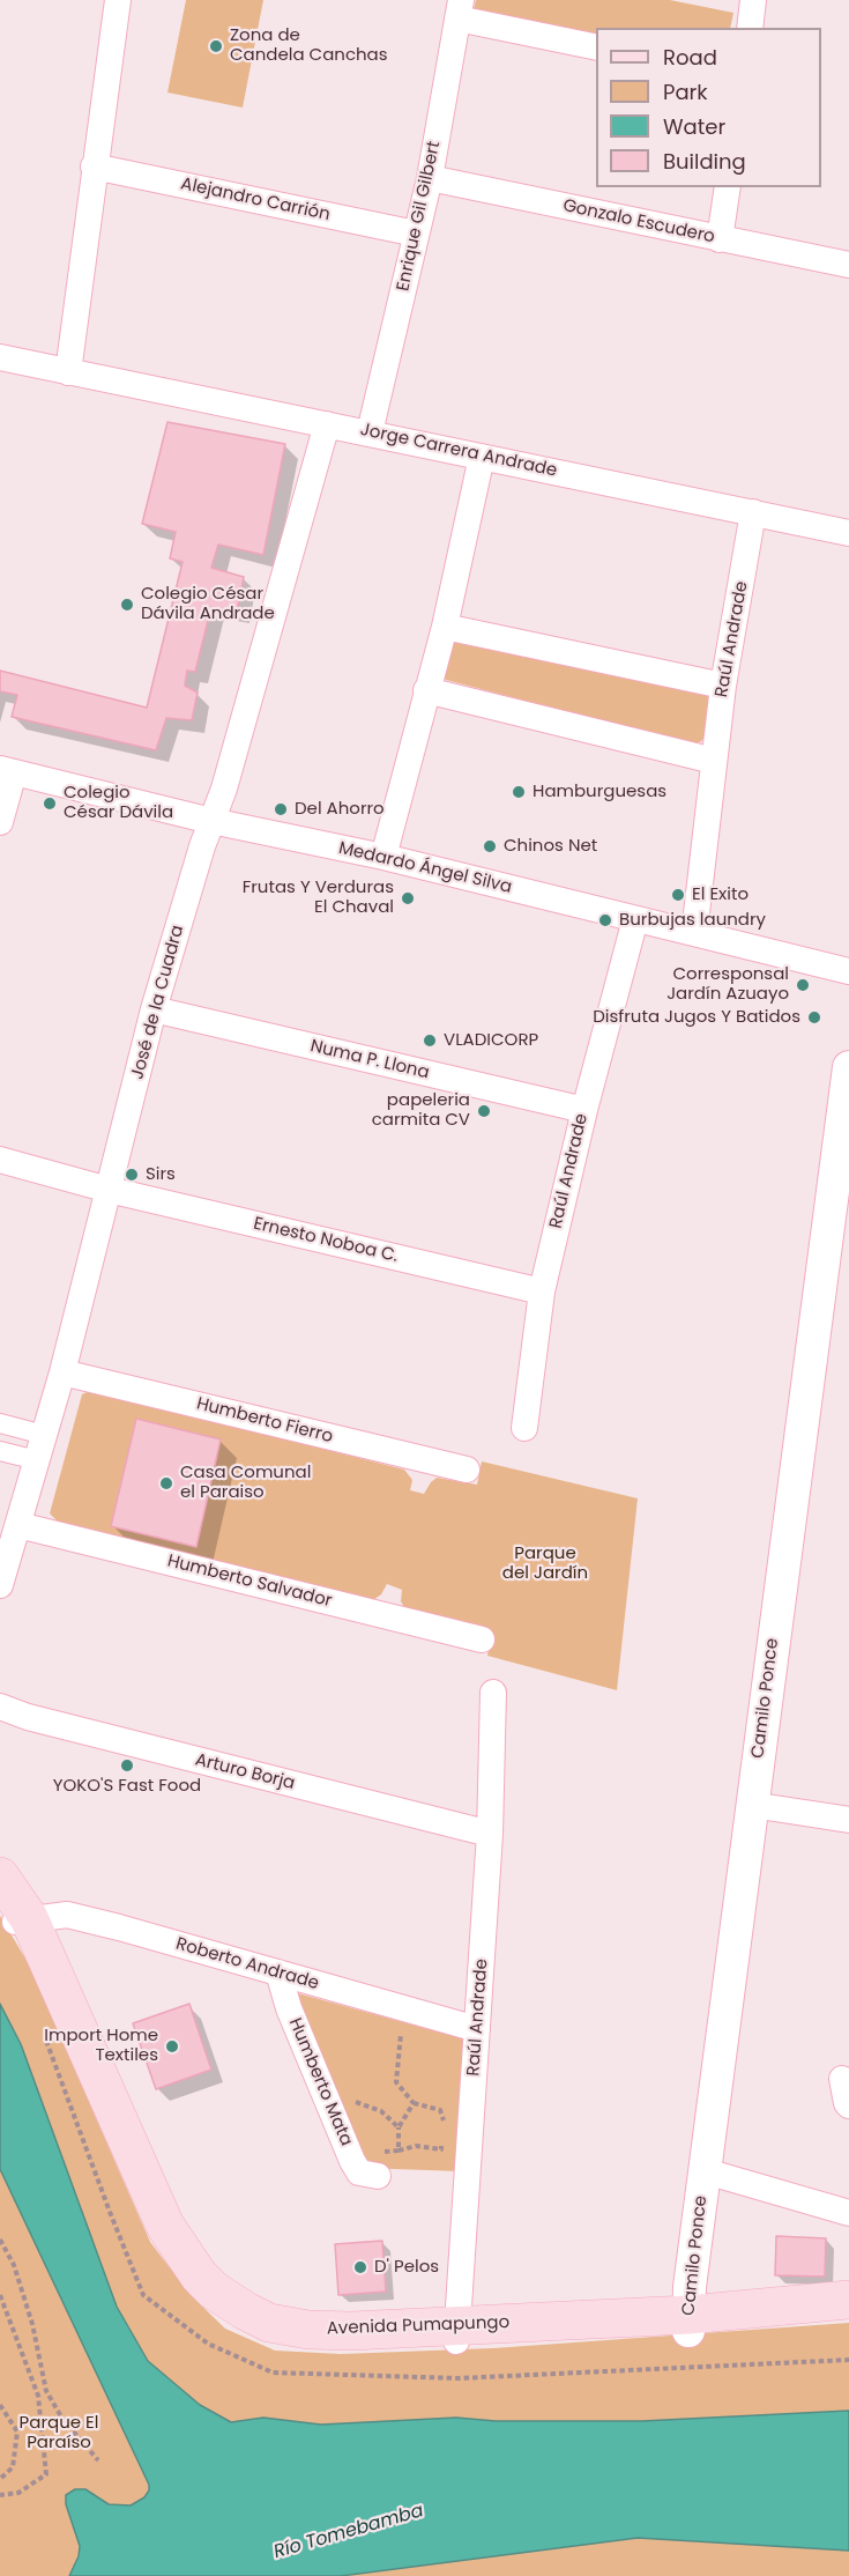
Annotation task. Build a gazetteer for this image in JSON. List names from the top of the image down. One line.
{"streets":{"main road":["Avenida Pumapungo"],"street":["Alejandro Carrión","Enrique Gil Gilbert","Gonzalo Escudero","Jorge Carrera Andrade","Raúl Andrade","Medardo Ángel Silva","José de la Cuadra","Numa P. Llona","Ernesto Noboa C.","Humberto Fierro","Humberto Salvador","Camilo Ponce","Arturo Borja","Roberto Andrade","Humberto Mata"]},"crossings":[["Alejandro Carrión","Enrique Gil Gilbert"],["Enrique Gil Gilbert","Gonzalo Escudero"],["Enrique Gil Gilbert","Jorge Carrera Andrade"],["Jorge Carrera Andrade","Raúl Andrade"],["Jorge Carrera Andrade","José de la Cuadra"],["Raúl Andrade","Medardo Ángel Silva"],["Raúl Andrade","Numa P. Llona"],["Raúl Andrade","Ernesto Noboa C."],["Raúl Andrade","Arturo Borja"],["Raúl Andrade","Roberto Andrade"],["Raúl Andrade","Avenida Pumapungo"],["Medardo Ángel Silva","José de la Cuadra"],["José de la Cuadra","Numa P. Llona"],["José de la Cuadra","Ernesto Noboa C."],["José de la Cuadra","Humberto Fierro"],["José de la Cuadra","Humberto Salvador"],["Camilo Ponce","Avenida Pumapungo"],["Roberto Andrade","Humberto Mata"],["Roberto Andrade","Avenida Pumapungo"]],"water":["Río Tomebamba"],"parks":["Parque del Jardín","Parque El Paraíso"],"places":["Zona de Candela Canchas","Colegio César Dávila Andrade","Hamburguesas","Colegio César Dávila","Del Ahorro","Chinos Net","El Exito","Frutas Y Verduras El Chaval","Burbujas laundry","Corresponsal Jardín Azuayo","Disfruta Jugos Y Batidos","VLADICORP","papeleria carmita CV","Sirs","Casa Comunal el Paraiso","YOKO'S Fast Food","Import Home Textiles","D' Pelos"],"legend":["Road","Park","Water","Building"]}
